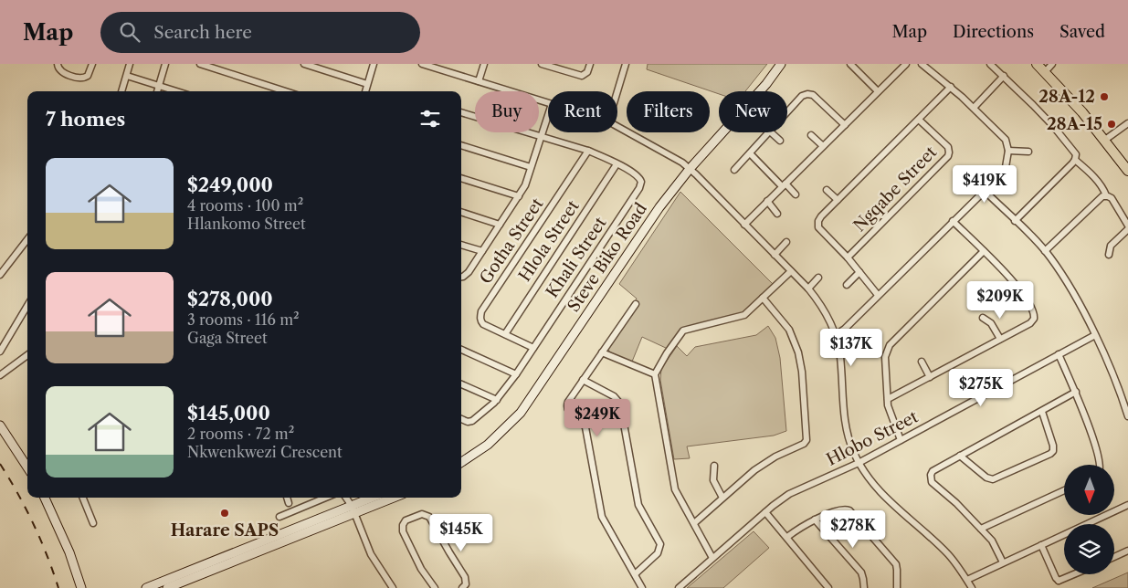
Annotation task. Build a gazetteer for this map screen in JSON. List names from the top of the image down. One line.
{"streets":{"street":["Ngqabe Street","Gotha Street","Hlola Street","Khali Street","Steve Biko Road","Hlobo Street"]},"crossings":[["Gotha Street","Hlola Street"],["Gotha Street","Khali Street"],["Hlola Street","Khali Street"]],"places":["28A-12","28A-15","Harare SAPS"],"north":"bottom","page":{"header":"Map","search":"Search here","nav":["Map","Directions","Saved"],"chip":["Buy","Rent","Filters","New"],"heading":"7 homes","list":[{"name":"$249,000","note":"4 rooms · 100 m² · Hlankomo Street"},{"name":"$278,000","note":"3 rooms · 116 m² · Gaga Street"},{"name":"$145,000","note":"2 rooms · 72 m² · Nkwenkwezi Crescent"}],"price":["$419K","$209K","$137K","$275K","$249K","$278K","$145K"]}}
